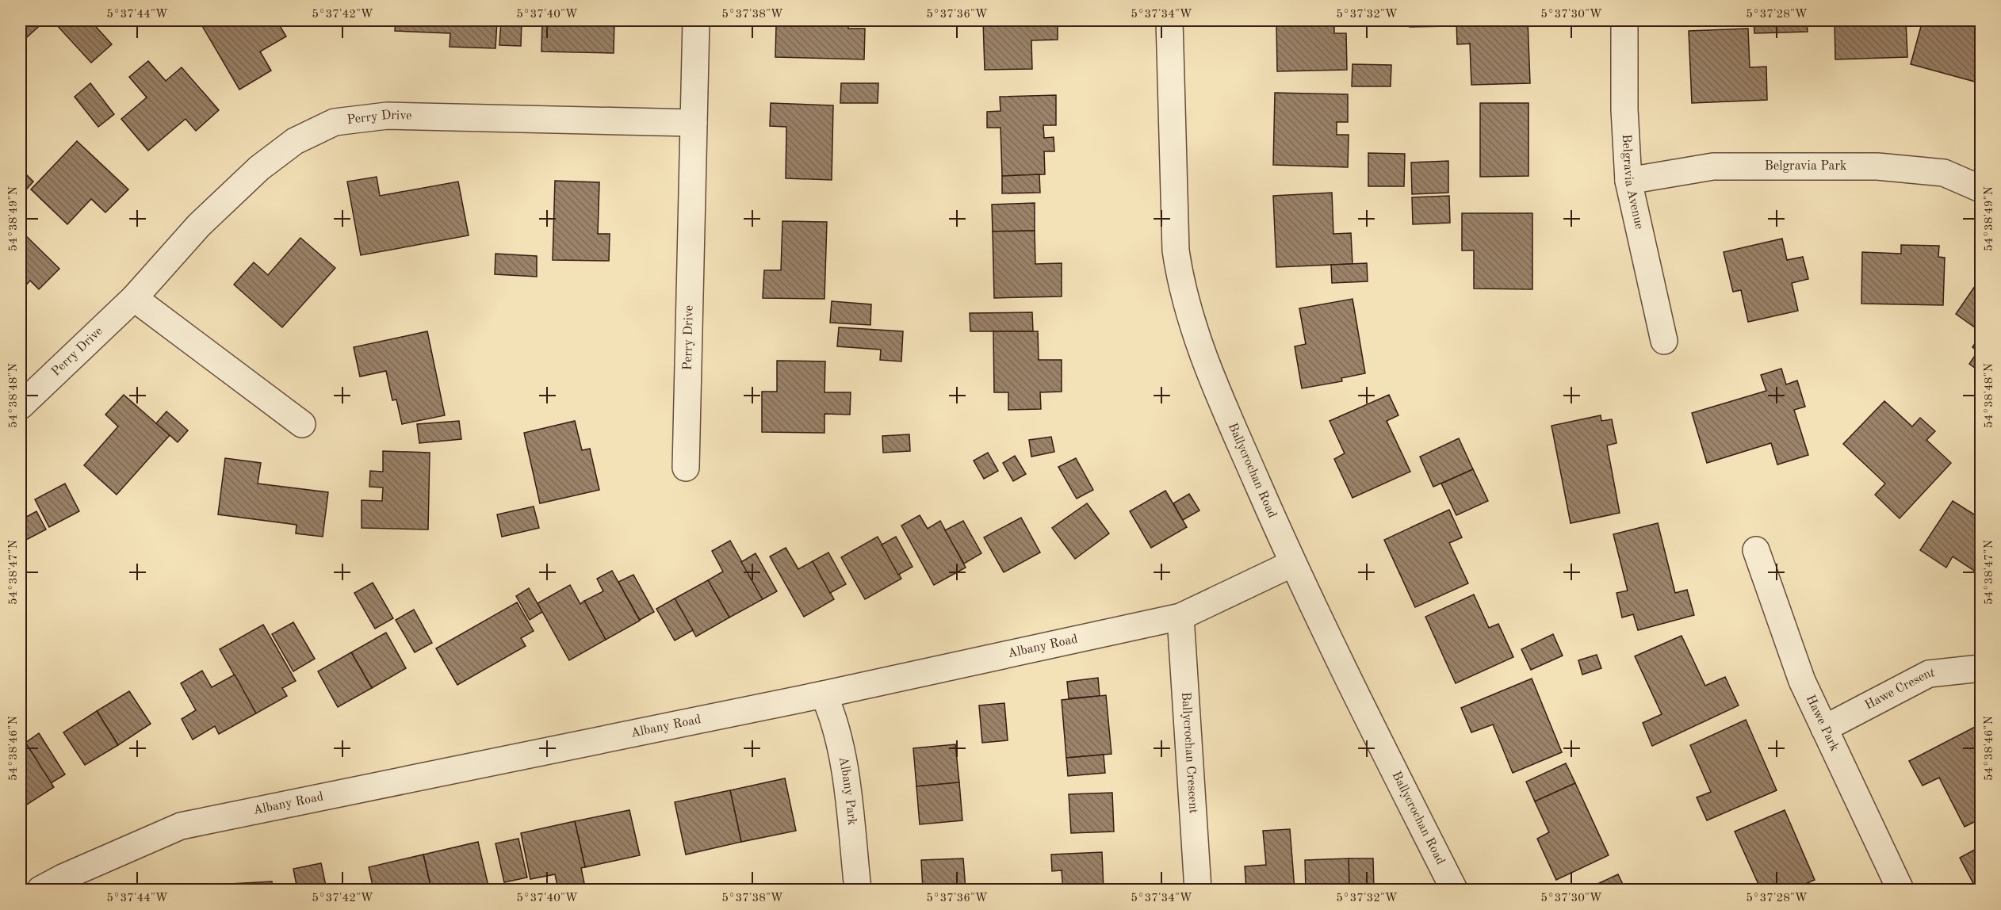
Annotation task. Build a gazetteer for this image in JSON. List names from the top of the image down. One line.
{"streets":{"street":["Perry Drive","Belgravia Park","Belgravia Avenue","Ballycrochan Road","Albany Road","Hawe Cresent","Hawe Park","Ballycrochan Crescent","Albany Park"]},"crossings":[["Belgravia Park","Belgravia Avenue"],["Ballycrochan Road","Albany Road"],["Albany Road","Ballycrochan Crescent"],["Albany Road","Albany Park"],["Hawe Cresent","Hawe Park"]],"coordinates":["5°37'44\"W","5°37'42\"W","5°37'40\"W","5°37'38\"W","5°37'36\"W","5°37'34\"W","5°37'32\"W","5°37'30\"W","5°37'28\"W","54°38'49\"N","54°38'48\"N","54°38'47\"N","54°38'46\"N"]}
